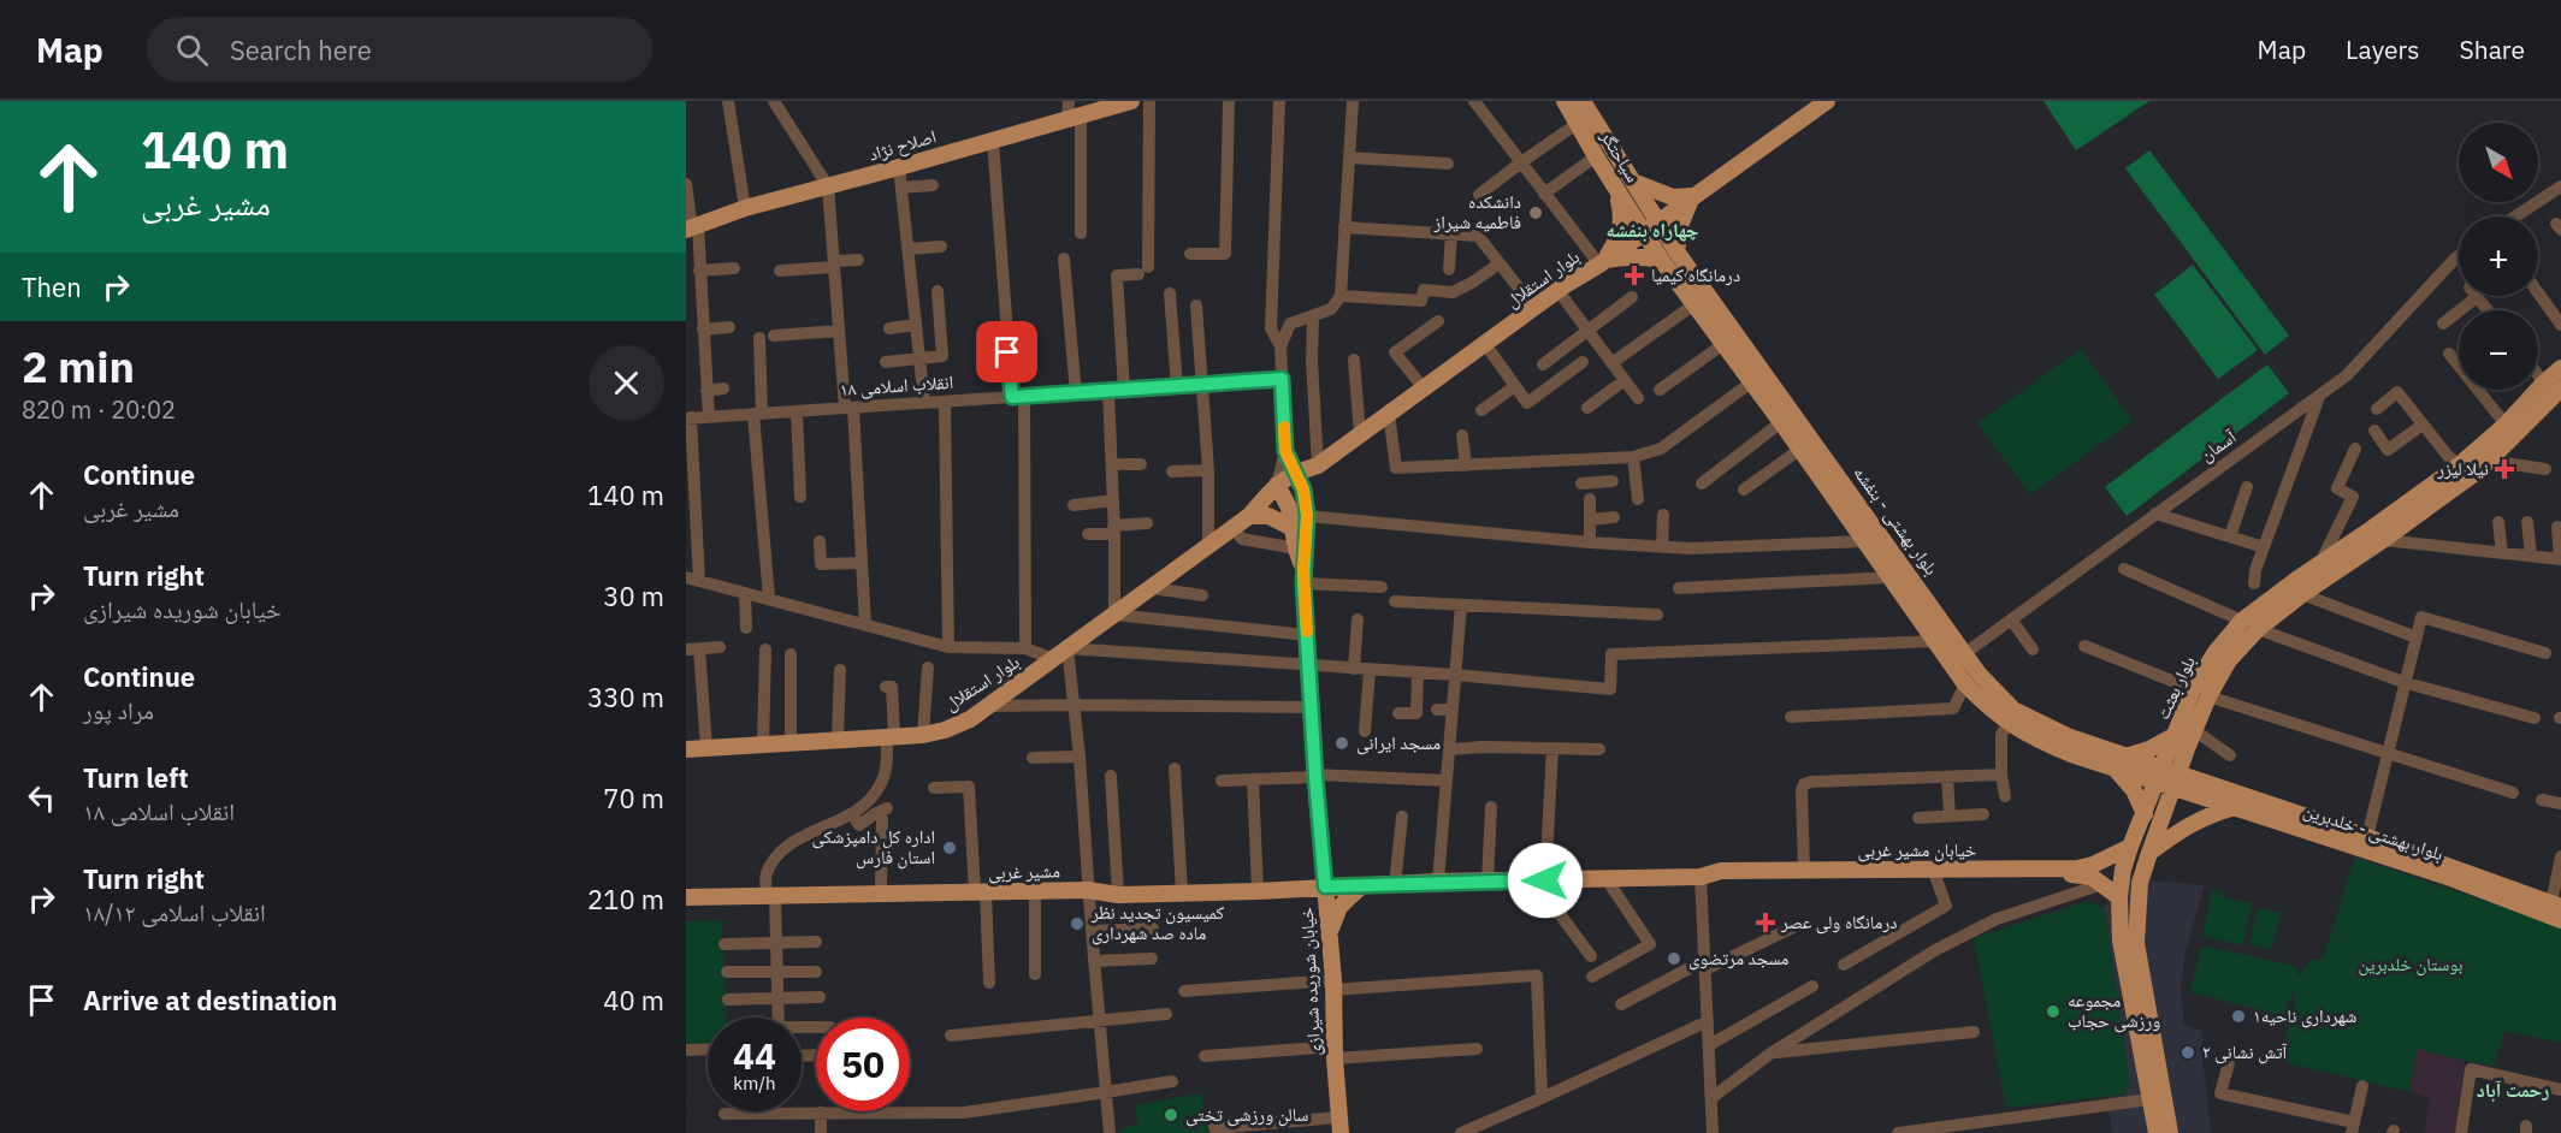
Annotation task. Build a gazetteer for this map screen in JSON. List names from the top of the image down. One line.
{"streets":{"main road":["اصلاح نژاد","سیاحتگر","بلوار استقلال","بلوار بهشتی - بنفشه","بلوار بعثت","بلوار بهشتی - خلدبرین","خیابان مشیر غربی","مشیر غربی","خیابان شوریده شیرازی"],"street":["۱۸ انقلاب اسلامی","آسمان"]},"crossings":[["سیاحتگر","بلوار استقلال"],["سیاحتگر","بلوار بهشتی - بنفشه"],["بلوار استقلال","بلوار بهشتی - بنفشه"],["بلوار استقلال","خیابان شوریده شیرازی"],["آسمان","بلوار بهشتی - بنفشه"],["بلوار بهشتی - بنفشه","بلوار بعثت"],["بلوار بهشتی - بنفشه","بلوار بهشتی - خلدبرین"],["بلوار بعثت","بلوار بهشتی - خلدبرین"],["بلوار بعثت","خیابان مشیر غربی"],["خیابان مشیر غربی","مشیر غربی"],["مشیر غربی","خیابان شوریده شیرازی"]],"districts":["چهاراه بنفشه","رحمت آباد"],"parks":["بوستان خلدبرین"],"places":{"other":["دانشکده فاطمیه شیراز","مسجد ایرانی","اداره کل دامپزشکی استان فارس","کمیسیون تجدید نظر ماده صد شهرداری","مسجد مرتضوی","مجموعه ورزشی حجاب","شهرداری ناحیه۱","آتش نشانی ۲","سالن ورزشی تختی"],"health":["درمانگاه کیمیا","نیلا لیزر","درمانگاه ولی عصر"]},"north":"bottom right","page":{"header":"Map","search":"Search here","nav":["Map","Layers","Share"],"turn":["140 m","مشیر غربی"],"map_buttons":["+","−"],"then":"Then","heading":["2 min","820 m · 20:02"],"list":[{"name":"Continue","note":"مشیر غربی","value":"140 m"},{"name":"Turn right","note":"خیابان شوریده شیرازی","value":"30 m"},{"name":"Continue","note":"مراد پور","value":"330 m"},{"name":"Turn left","note":"۱۸ انقلاب اسلامی","value":"70 m"},{"name":"Turn right","note":"۱۸/۱۲ انقلاب اسلامی","value":"210 m"},{"name":"Arrive at destination","value":"40 m"}],"speed":"44 km/h","limit":"50"}}
